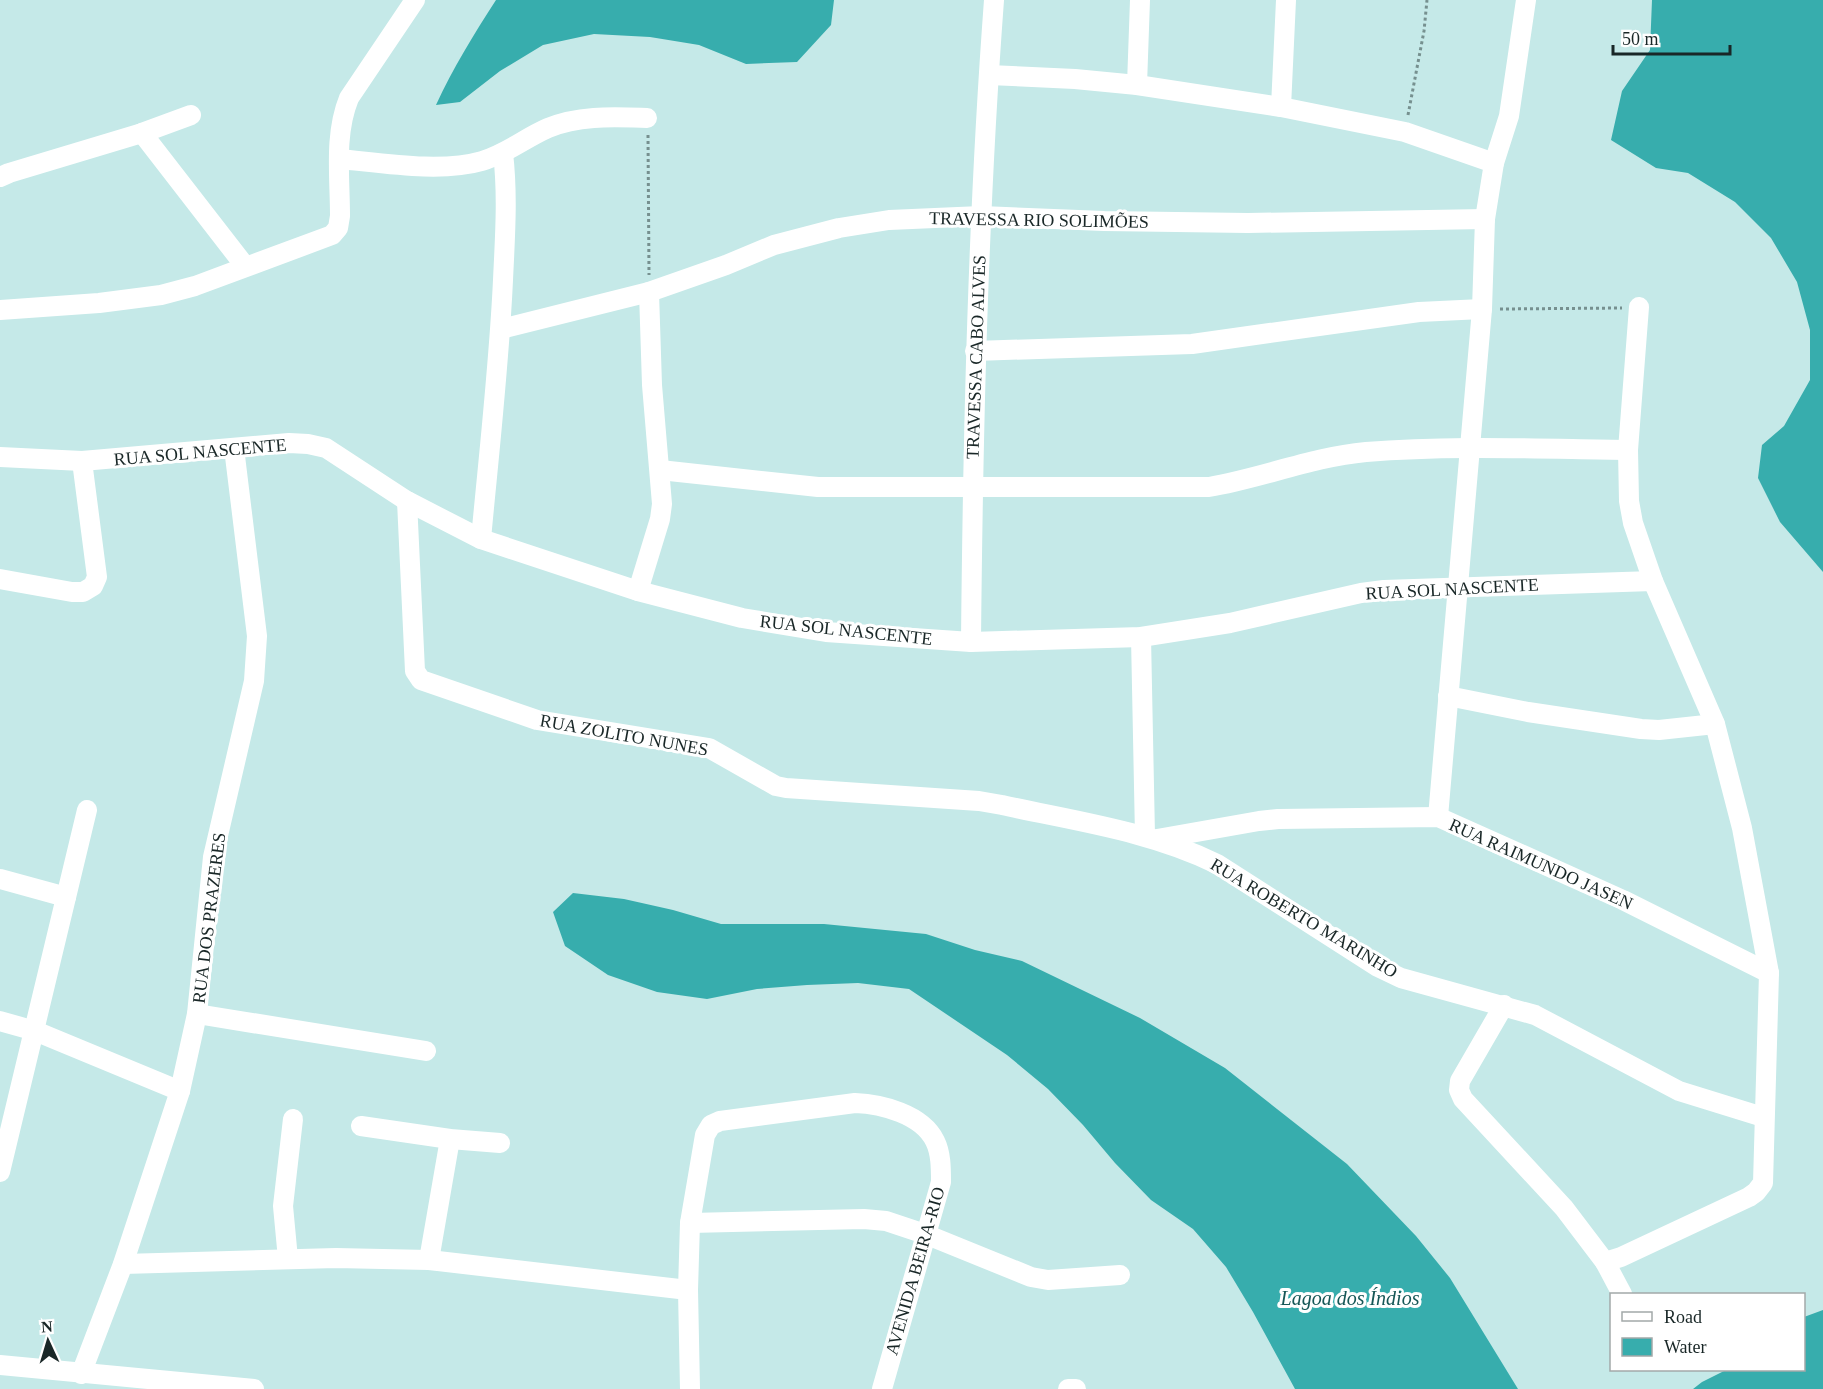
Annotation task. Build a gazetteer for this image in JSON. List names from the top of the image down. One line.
{"streets":{"street":["TRAVESSA RIO SOLIMÕES","TRAVESSA CABO ALVES","RUA SOL NASCENTE","RUA ZOLITO NUNES","RUA RAIMUNDO JASEN","RUA DOS PRAZERES","RUA ROBERTO MARINHO","AVENIDA BEIRA-RIO"]},"crossings":[["TRAVESSA RIO SOLIMÕES","TRAVESSA CABO ALVES"],["TRAVESSA CABO ALVES","RUA SOL NASCENTE"],["RUA SOL NASCENTE","RUA ZOLITO NUNES"],["RUA SOL NASCENTE","RUA DOS PRAZERES"],["RUA ZOLITO NUNES","RUA RAIMUNDO JASEN"],["RUA ZOLITO NUNES","RUA ROBERTO MARINHO"],["RUA RAIMUNDO JASEN","RUA ROBERTO MARINHO"]],"water":["Lagoa dos Índios"],"legend":["Road","Water"],"scale_bar":"50 m","north":"top"}
